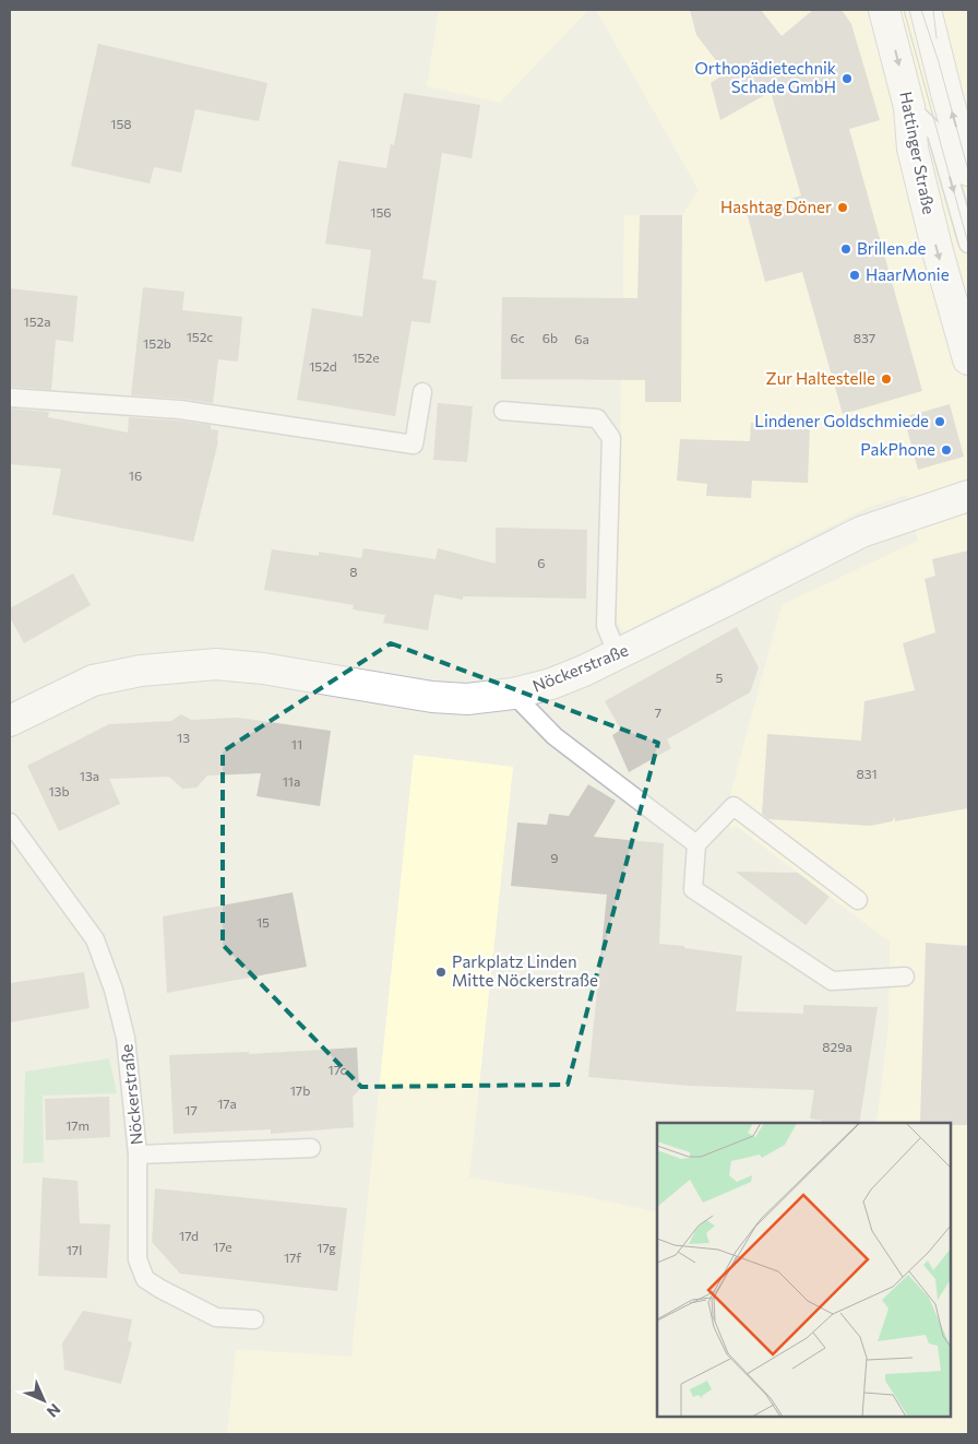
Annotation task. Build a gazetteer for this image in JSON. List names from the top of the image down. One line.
{"streets":{"street":["Hattinger Straße","Nöckerstraße"]},"places":["Orthopädietechnik Schade GmbH","Hashtag Döner","Brillen.de","HaarMonie","Zur Haltestelle","Lindener Goldschmiede","PakPhone","Parkplatz Linden Mitte Nöckerstraße"],"house_numbers":["158","156","152a","152c","6c","6b","837","6a","152b","152e","152d","16","6","8","5","7","13","11","831","13a","11a","13b","9","15","829a","17c","17b","17a","17","17m","17d","17e","17g","17l","17f"],"north":"bottom right"}
